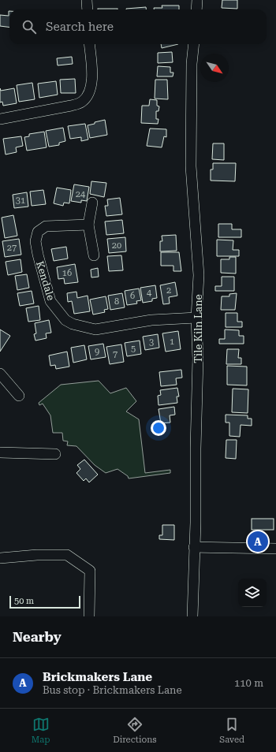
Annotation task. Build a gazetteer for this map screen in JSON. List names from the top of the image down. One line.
{"streets":{"street":["Kendale","Tile Kiln Lane"]},"crossings":[["Kendale","Tile Kiln Lane"]],"house_numbers":["24","31","20","27","16","2","4","6","8","1","3","5","9","7"],"scale_bar":"50 m","north":"bottom right","page":{"search":"Search here","pins":"A","scale":"50 m","heading":"Nearby","list":[{"mark":"A","name":"Brickmakers Lane","note":"Bus stop · Brickmakers Lane","value":"110 m"}],"nav":["Map","Directions","Saved"]}}
